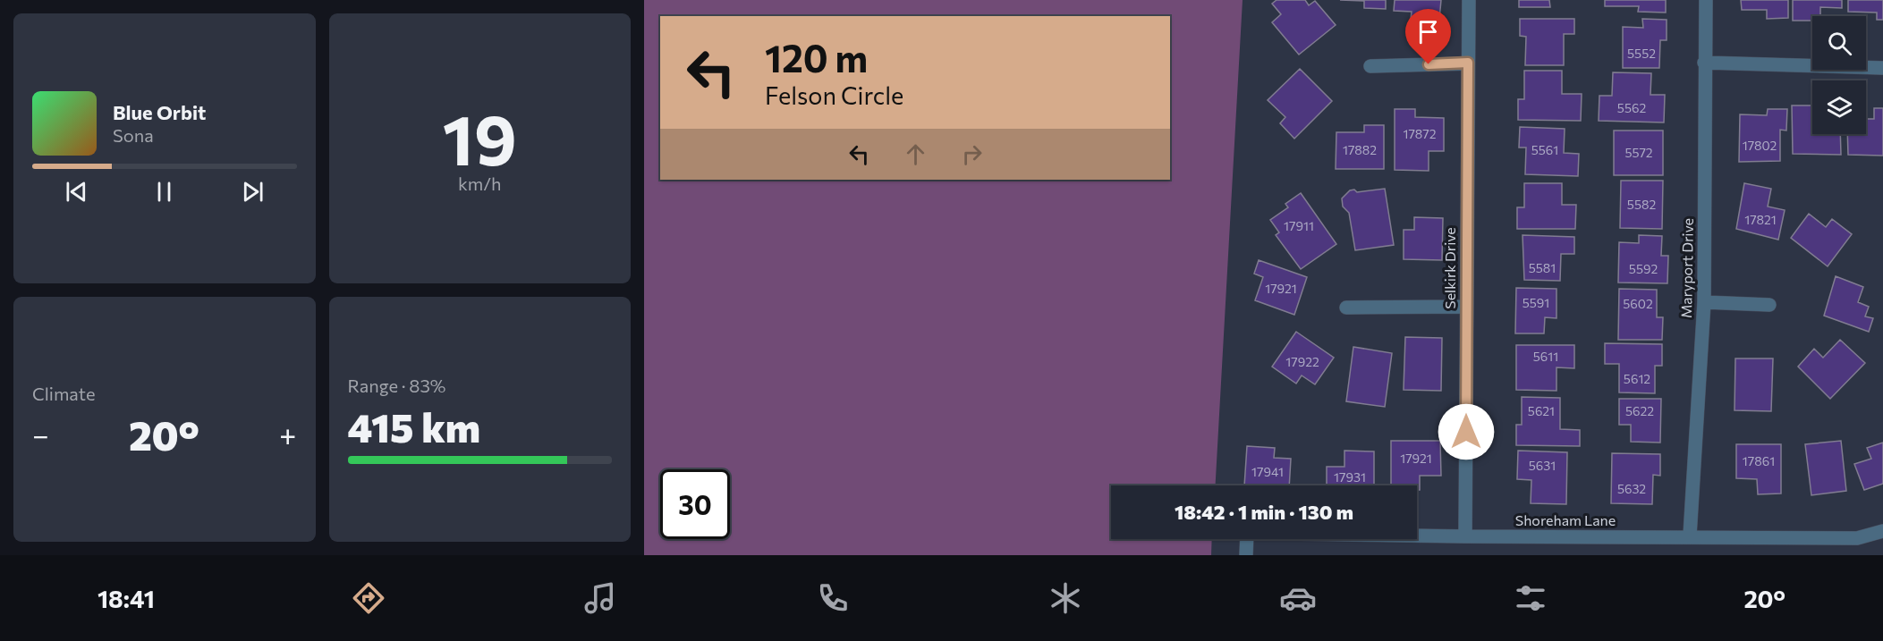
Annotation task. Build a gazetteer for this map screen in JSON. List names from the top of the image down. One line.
{"streets":{"street":["Selkirk Drive","Maryport Drive","Shoreham Lane"]},"crossings":[["Selkirk Drive","Shoreham Lane"],["Maryport Drive","Shoreham Lane"]],"house_numbers":["5552","5562","17872","17802","17882","5561","5572","5582","17821","17911","5581","5592","17921","5591","5602","5611","17922","5612","5621","5622","17921","17861","5631","17941","17931","5632"],"page":{"tile":[["19","km/h"],"Climate",["Range · 83%","415 km"]],"turn":["120 m","Felson Circle"],"song":["Blue Orbit","Sona"],"heat":["−","20°","+"],"limit":"30","trip":"18:42 · 1 min · 130 m","tabs":["18:41","20°"]}}
